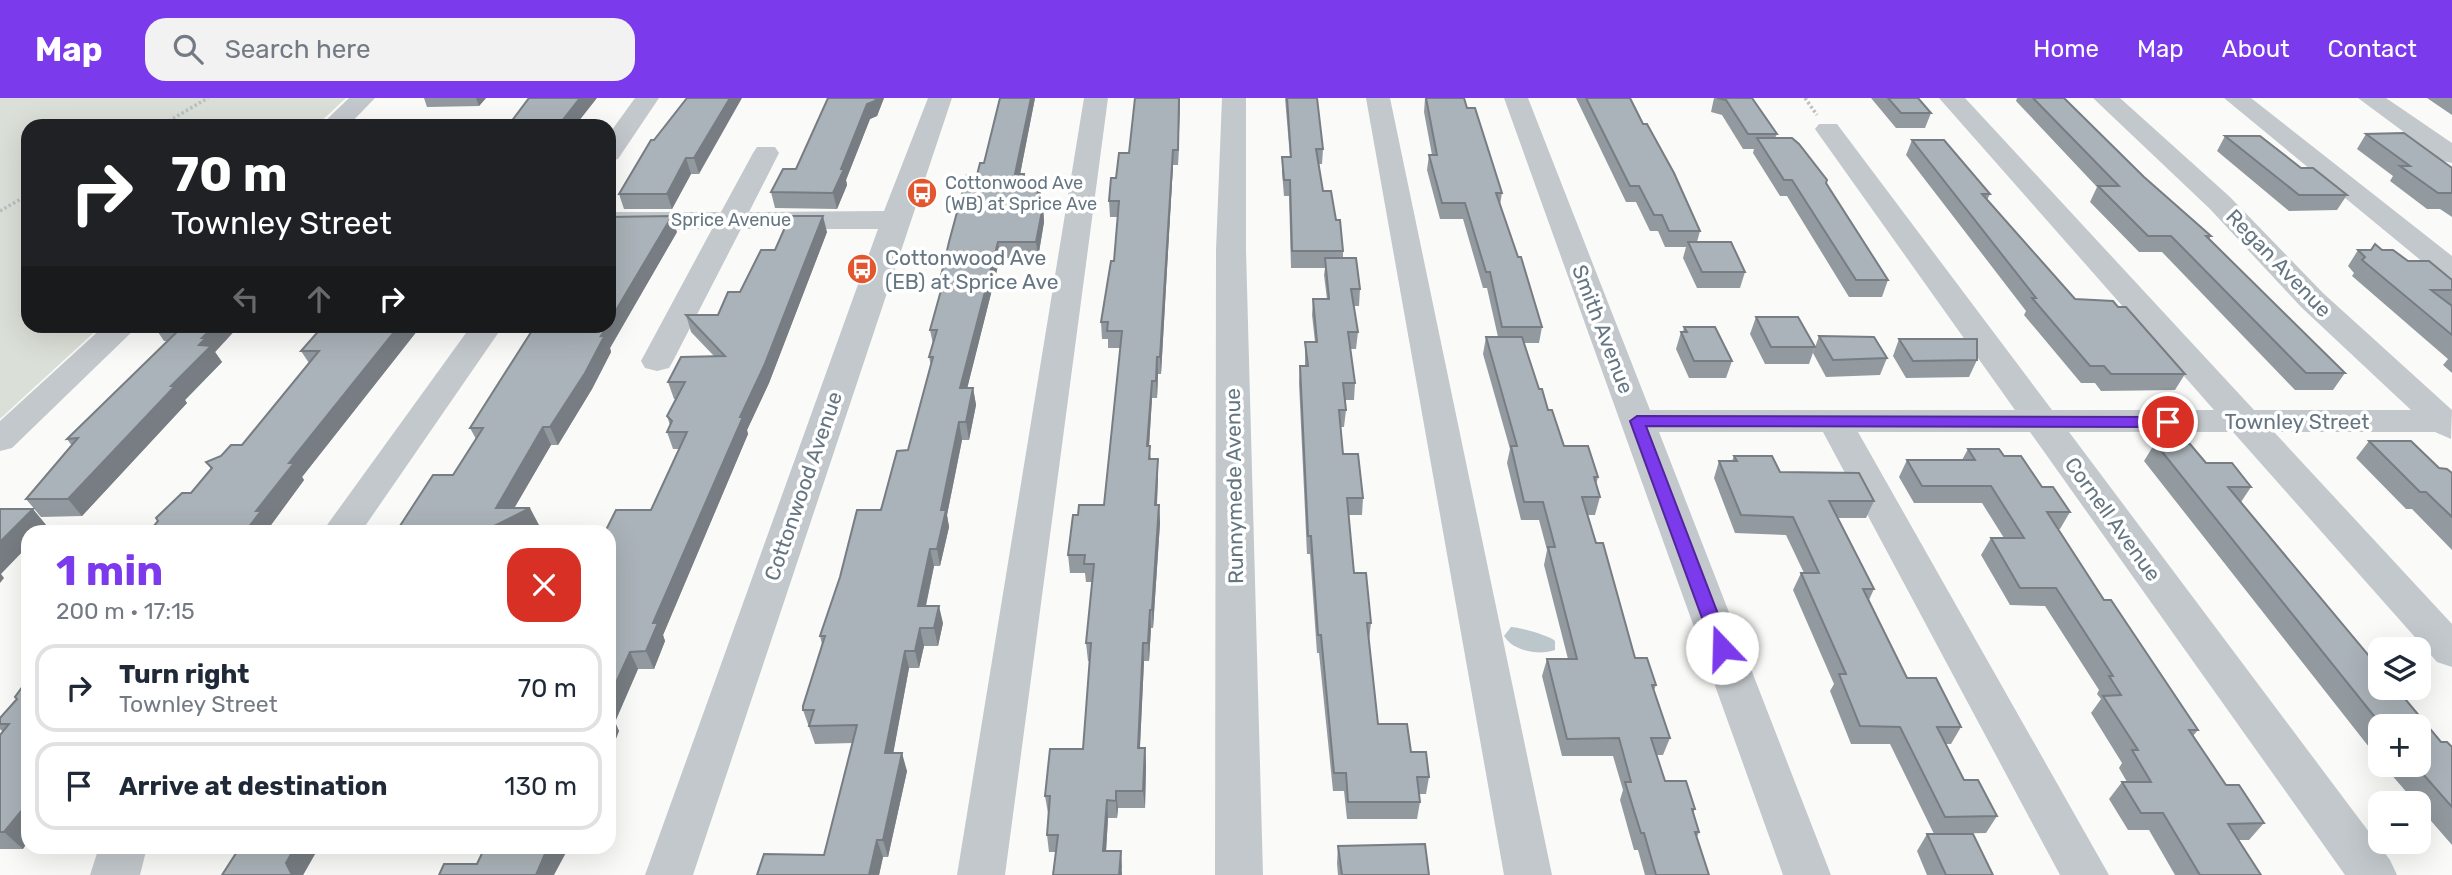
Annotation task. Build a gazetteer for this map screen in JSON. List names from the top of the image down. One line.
{"streets":{"street":["Sprice Avenue","Regan Avenue","Smith Avenue","Townley Street","Cottonwood Avenue","Runnymede Avenue","Cornell Avenue"]},"crossings":[["Sprice Avenue","Cottonwood Avenue"],["Regan Avenue","Townley Street"],["Smith Avenue","Townley Street"],["Townley Street","Cornell Avenue"]],"places":{"bus stop":["Cottonwood Ave (WB) at Sprice Ave","Cottonwood Ave (EB) at Sprice Ave"]},"page":{"header":"Map","search":"Search here","nav":["Home","Map","About","Contact"],"turn":["70 m","Townley Street"],"heading":["1 min","200 m · 17:15"],"map_buttons":["+","−"],"list":[{"name":"Turn right","note":"Townley Street","value":"70 m"},{"name":"Arrive at destination","value":"130 m"}]}}
